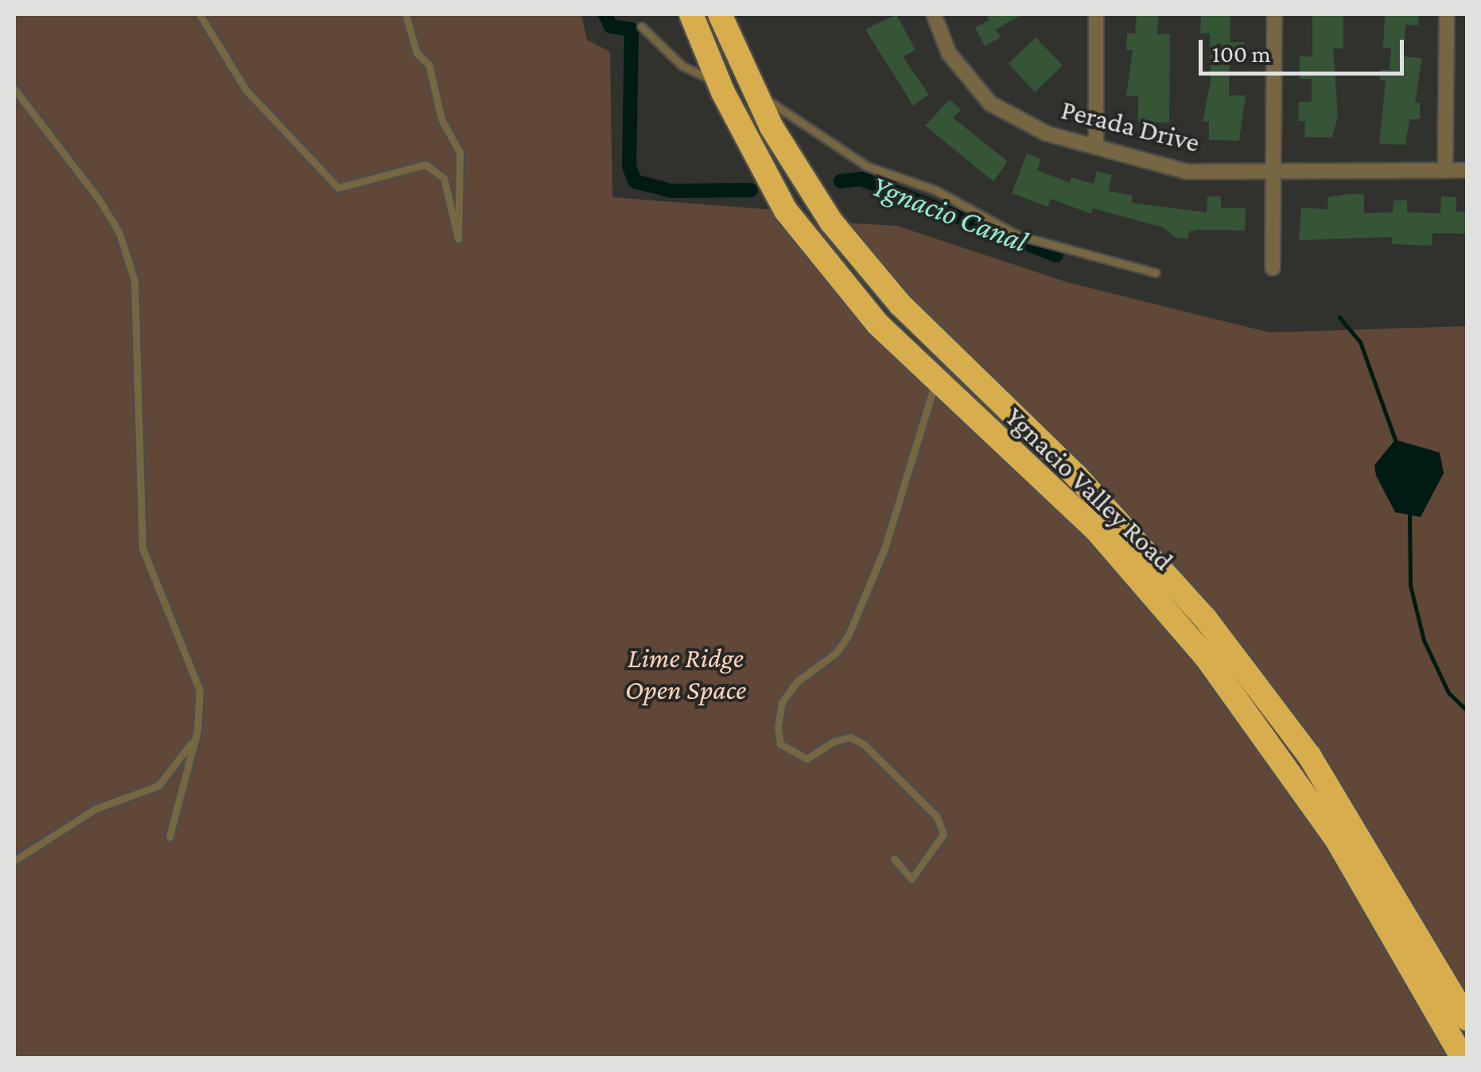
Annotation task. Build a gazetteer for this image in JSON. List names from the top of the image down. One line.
{"streets":{"highway":["Ygnacio Valley Road"],"street":["Perada Drive"]},"water":["Ygnacio Canal"],"parks":["Lime Ridge Open Space"],"scale_bar":"100 m"}
